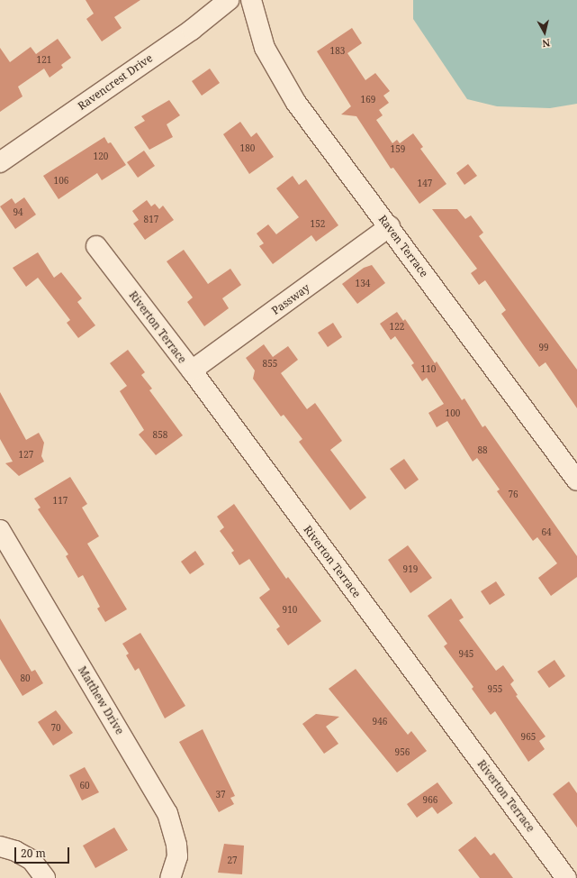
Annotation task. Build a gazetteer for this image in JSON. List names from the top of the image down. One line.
{"streets":{"street":["Ravencrest Drive","Raven Terrace","Passway","Riverton Terrace","Matthew Drive"]},"crossings":[["Raven Terrace","Passway"],["Passway","Riverton Terrace"]],"house_numbers":["183","121","169","180","159","120","106","147","94","817","152","134","122","99","855","110","100","858","88","127","76","117","64","919","910","945","80","955","946","70","965","956","60","37","966","27"],"scale_bar":"20 m","north":"bottom"}
